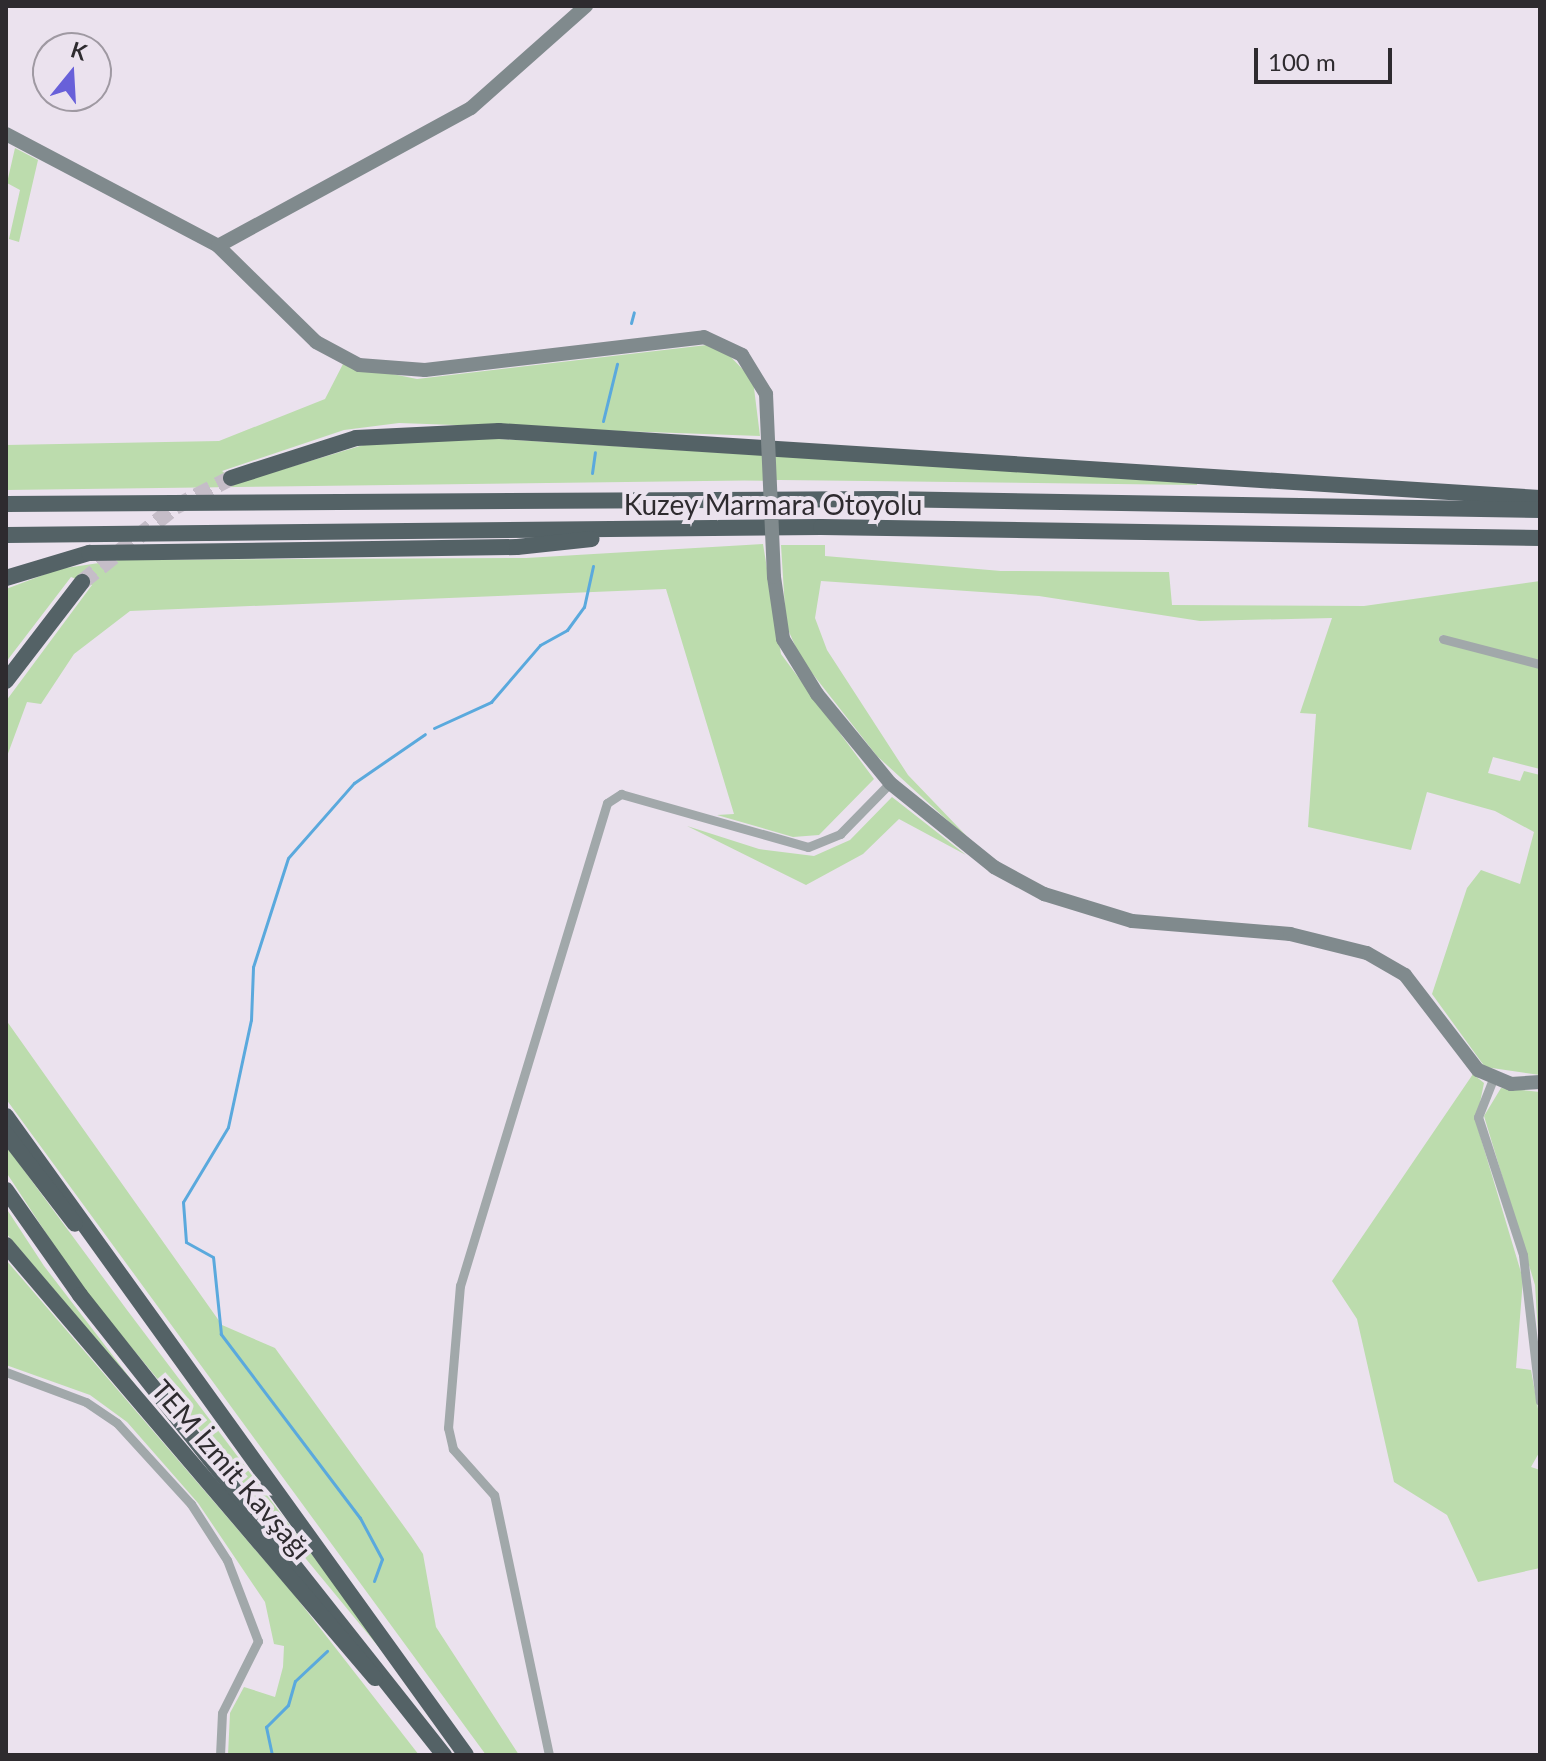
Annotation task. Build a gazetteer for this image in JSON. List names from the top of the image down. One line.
{"streets":{"highway":["Kuzey Marmara Otoyolu","TEM İzmit Kavşağı"]},"scale_bar":"100 m","north":"top"}
